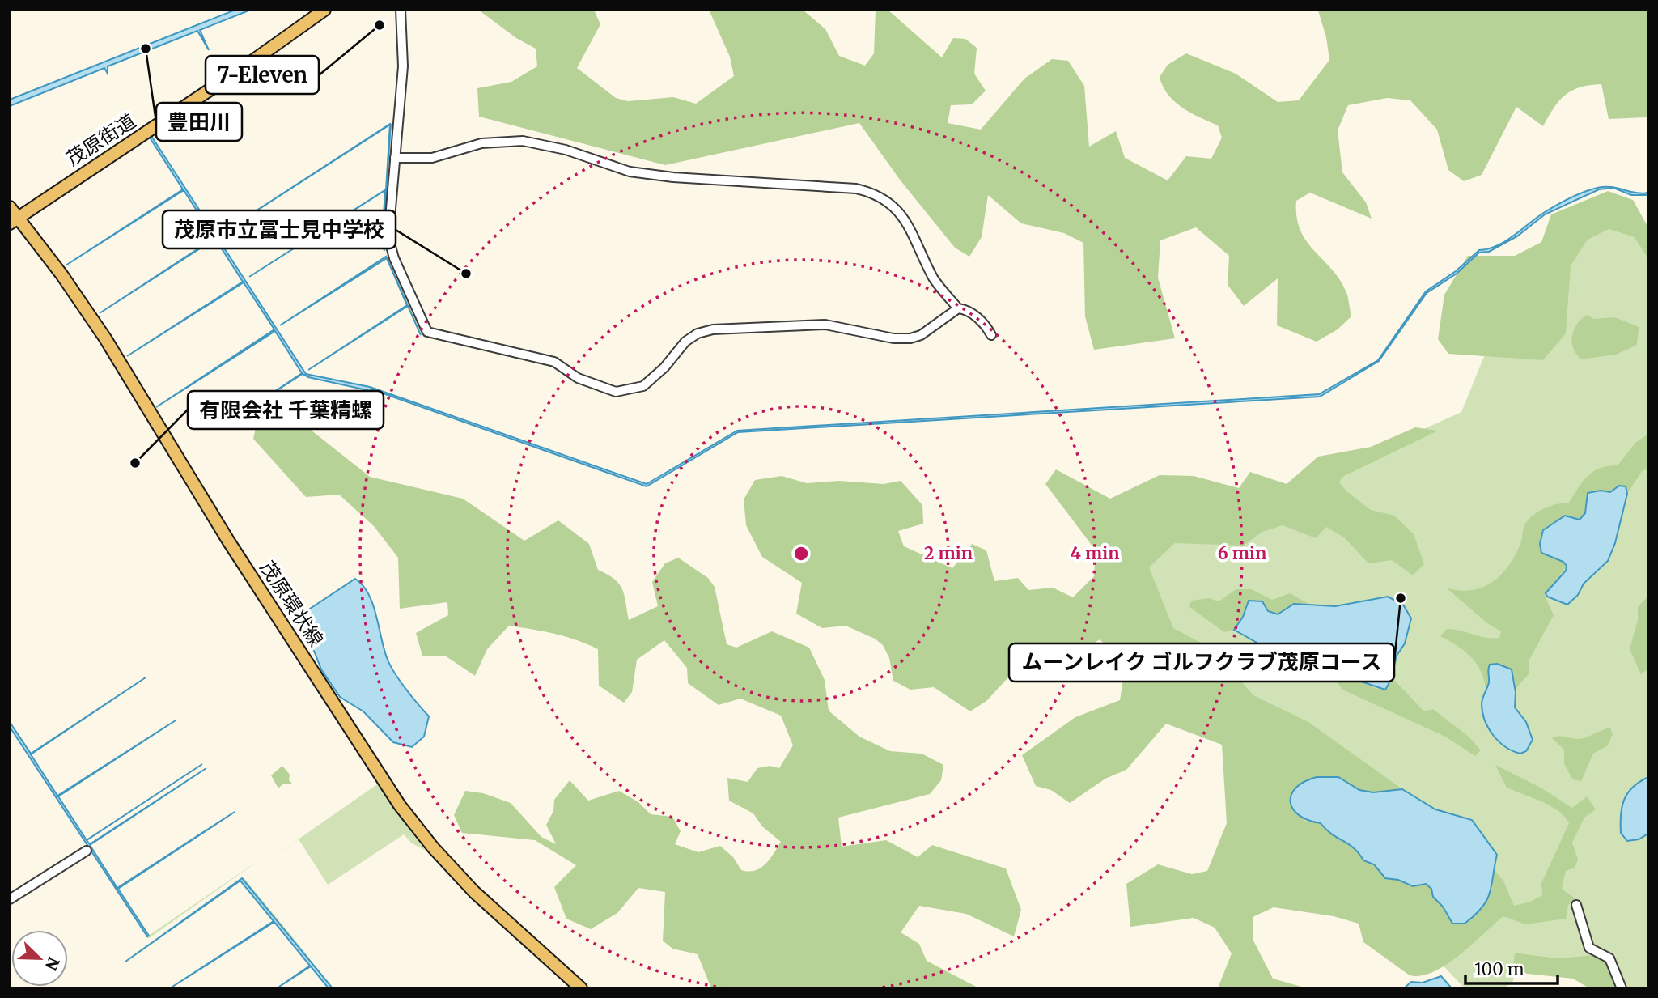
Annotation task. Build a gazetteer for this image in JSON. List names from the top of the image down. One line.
{"streets":{"main road":["茂原街道","茂原環状線"]},"crossings":[["茂原街道","茂原環状線"]],"places":["7-Eleven","豊田川","茂原市立冨士見中学校","有限会社 千葉精螺","ムーンレイク ゴルフクラブ茂原コース"],"scale_bar":"100 m","north":"bottom right","rings":["2 min","4 min","6 min"]}
